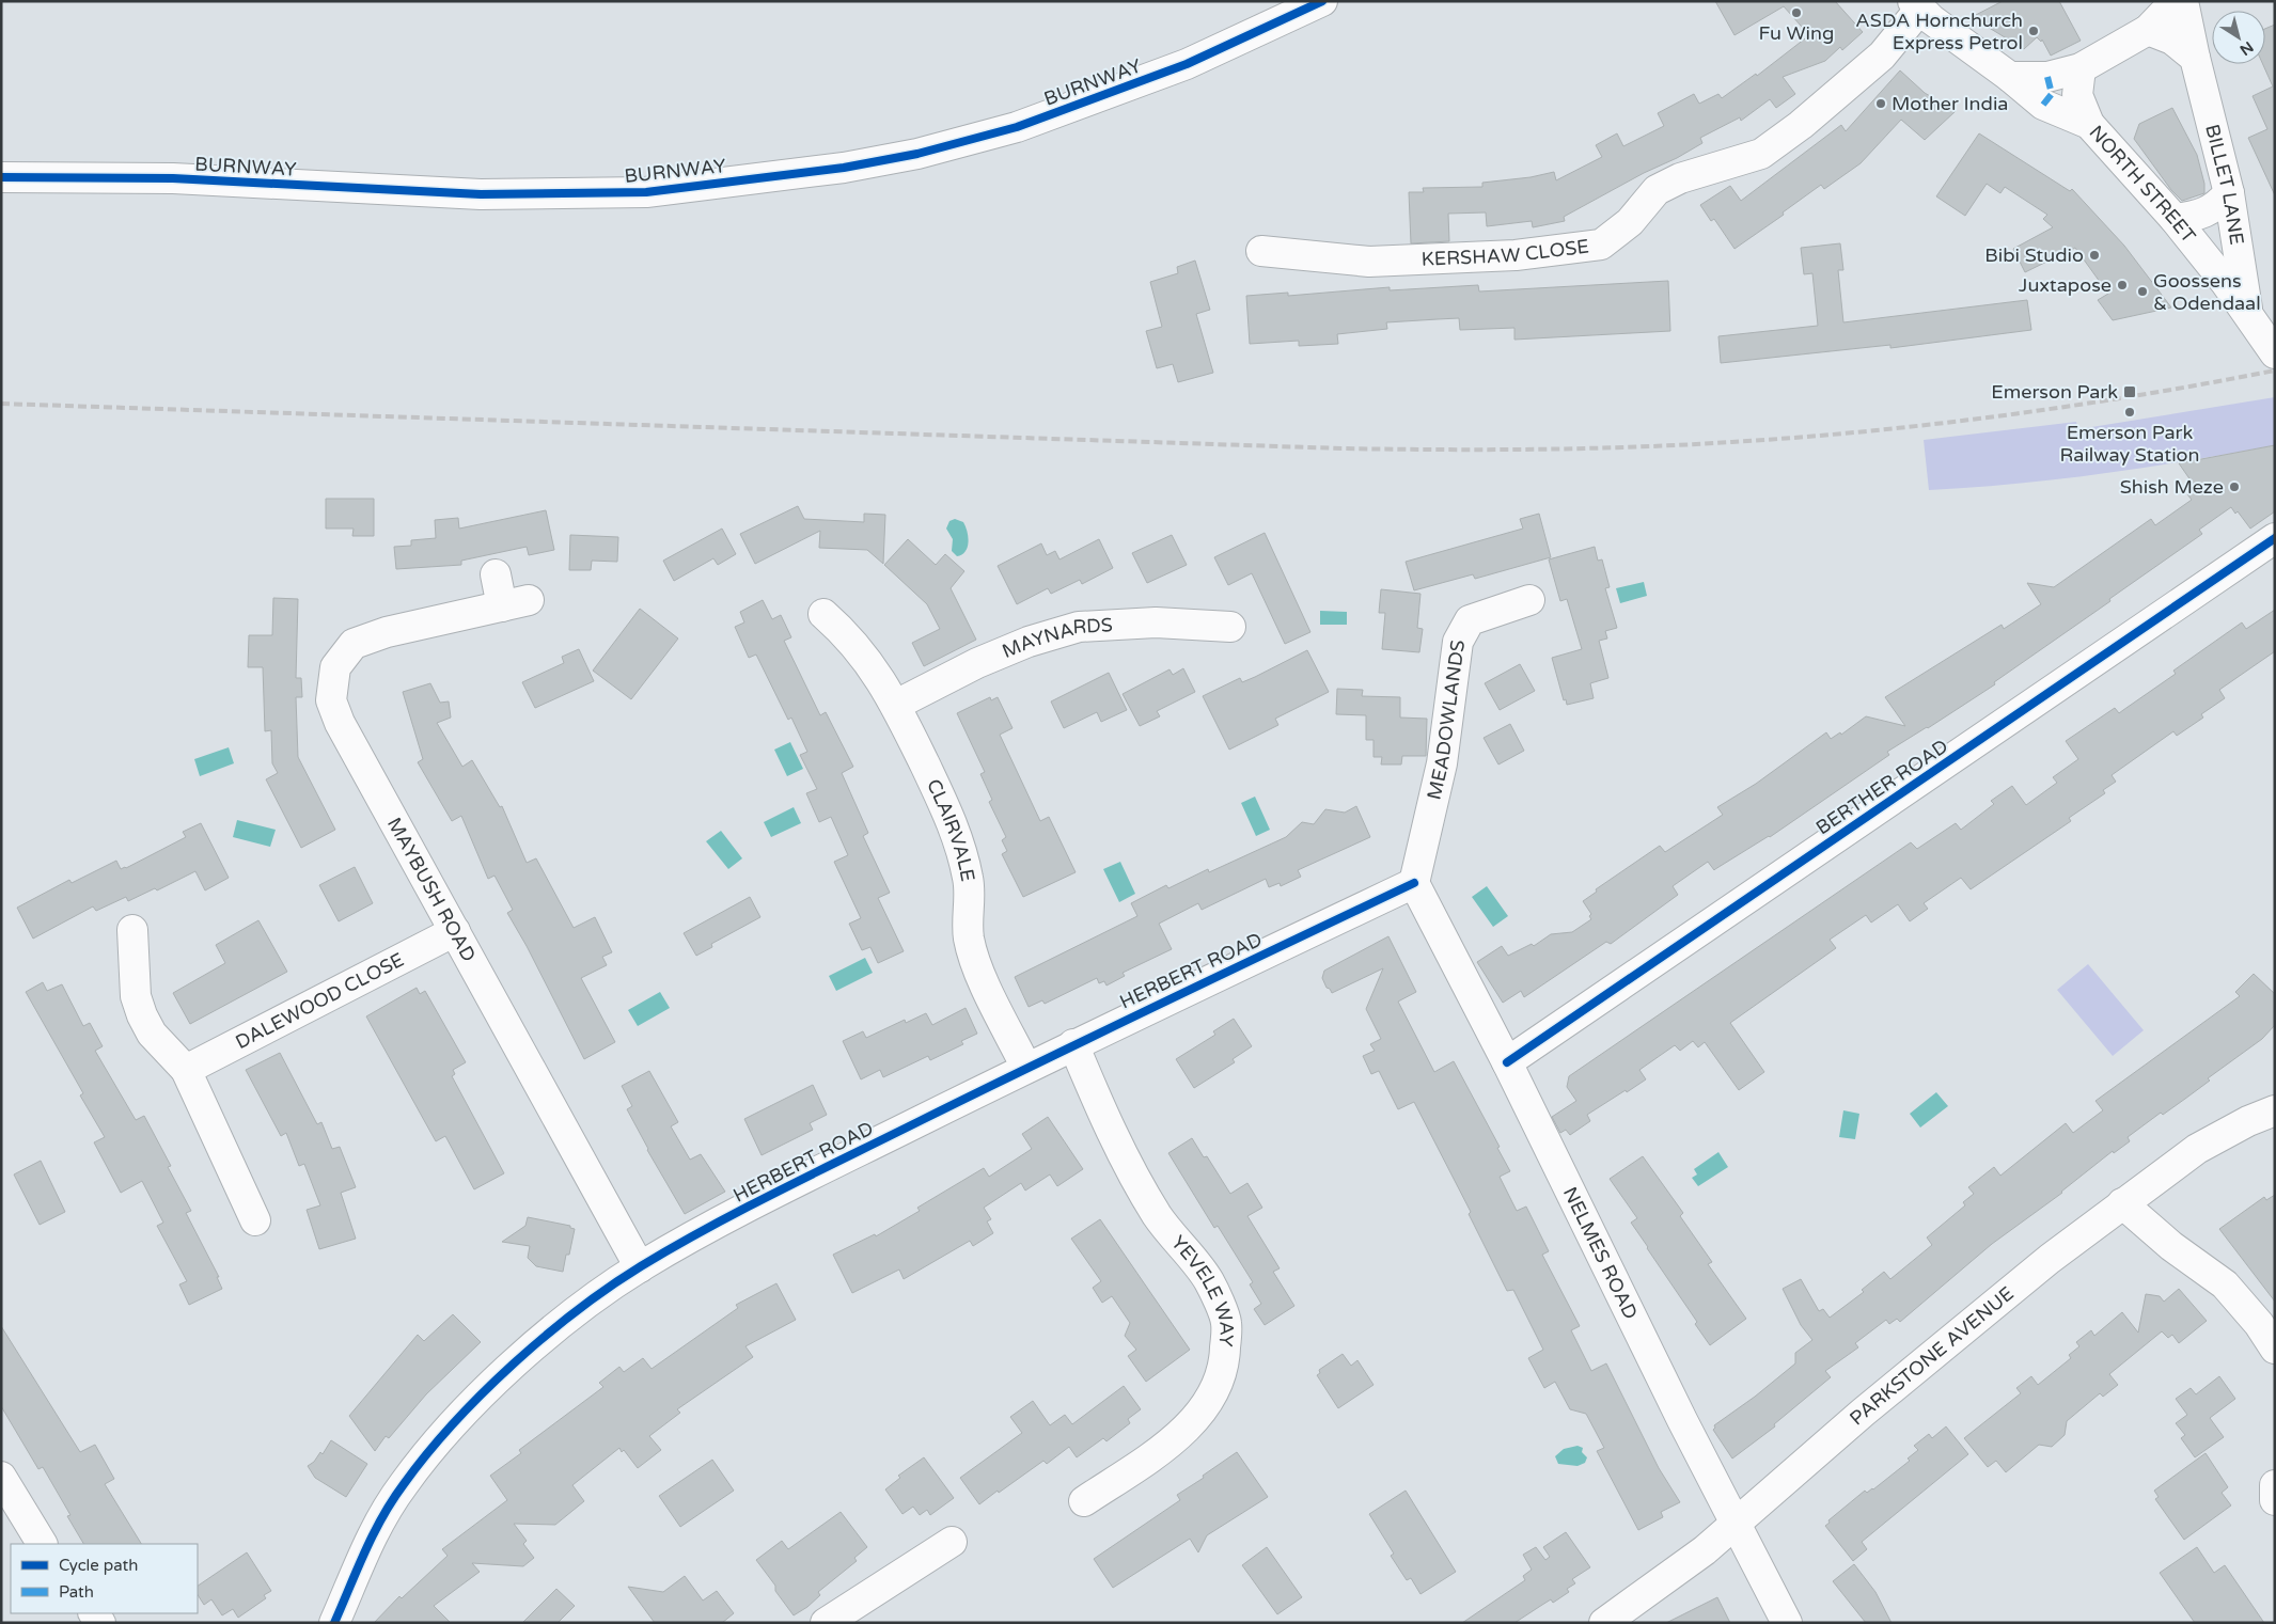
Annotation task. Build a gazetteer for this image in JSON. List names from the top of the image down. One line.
{"streets":{"street":["BURNWAY","NORTH STREET","BILLET LANE","KERSHAW CLOSE","MAYNARDS","MEADOWLANDS","BERTHER ROAD","CLAIRVALE","MAYBUSH ROAD","HERBERT ROAD","DALEWOOD CLOSE","NELMES ROAD","YEVELE WAY","PARKSTONE AVENUE"]},"crossings":[["NORTH STREET","BILLET LANE"],["NORTH STREET","KERSHAW CLOSE"],["MAYNARDS","CLAIRVALE"],["MEADOWLANDS","HERBERT ROAD"],["MEADOWLANDS","NELMES ROAD"],["BERTHER ROAD","NELMES ROAD"],["CLAIRVALE","HERBERT ROAD"],["MAYBUSH ROAD","HERBERT ROAD"],["MAYBUSH ROAD","DALEWOOD CLOSE"],["HERBERT ROAD","NELMES ROAD"],["HERBERT ROAD","YEVELE WAY"],["NELMES ROAD","PARKSTONE AVENUE"]],"places":{"other":["Fu Wing","ASDA Hornchurch Express Petrol","Mother India","Bibi Studio","Juxtapose","Goossens & Odendaal","Emerson Park Railway Station","Shish Meze"],"transit":["Emerson Park"]},"legend":["Cycle path","Path"],"north":"bottom right"}
